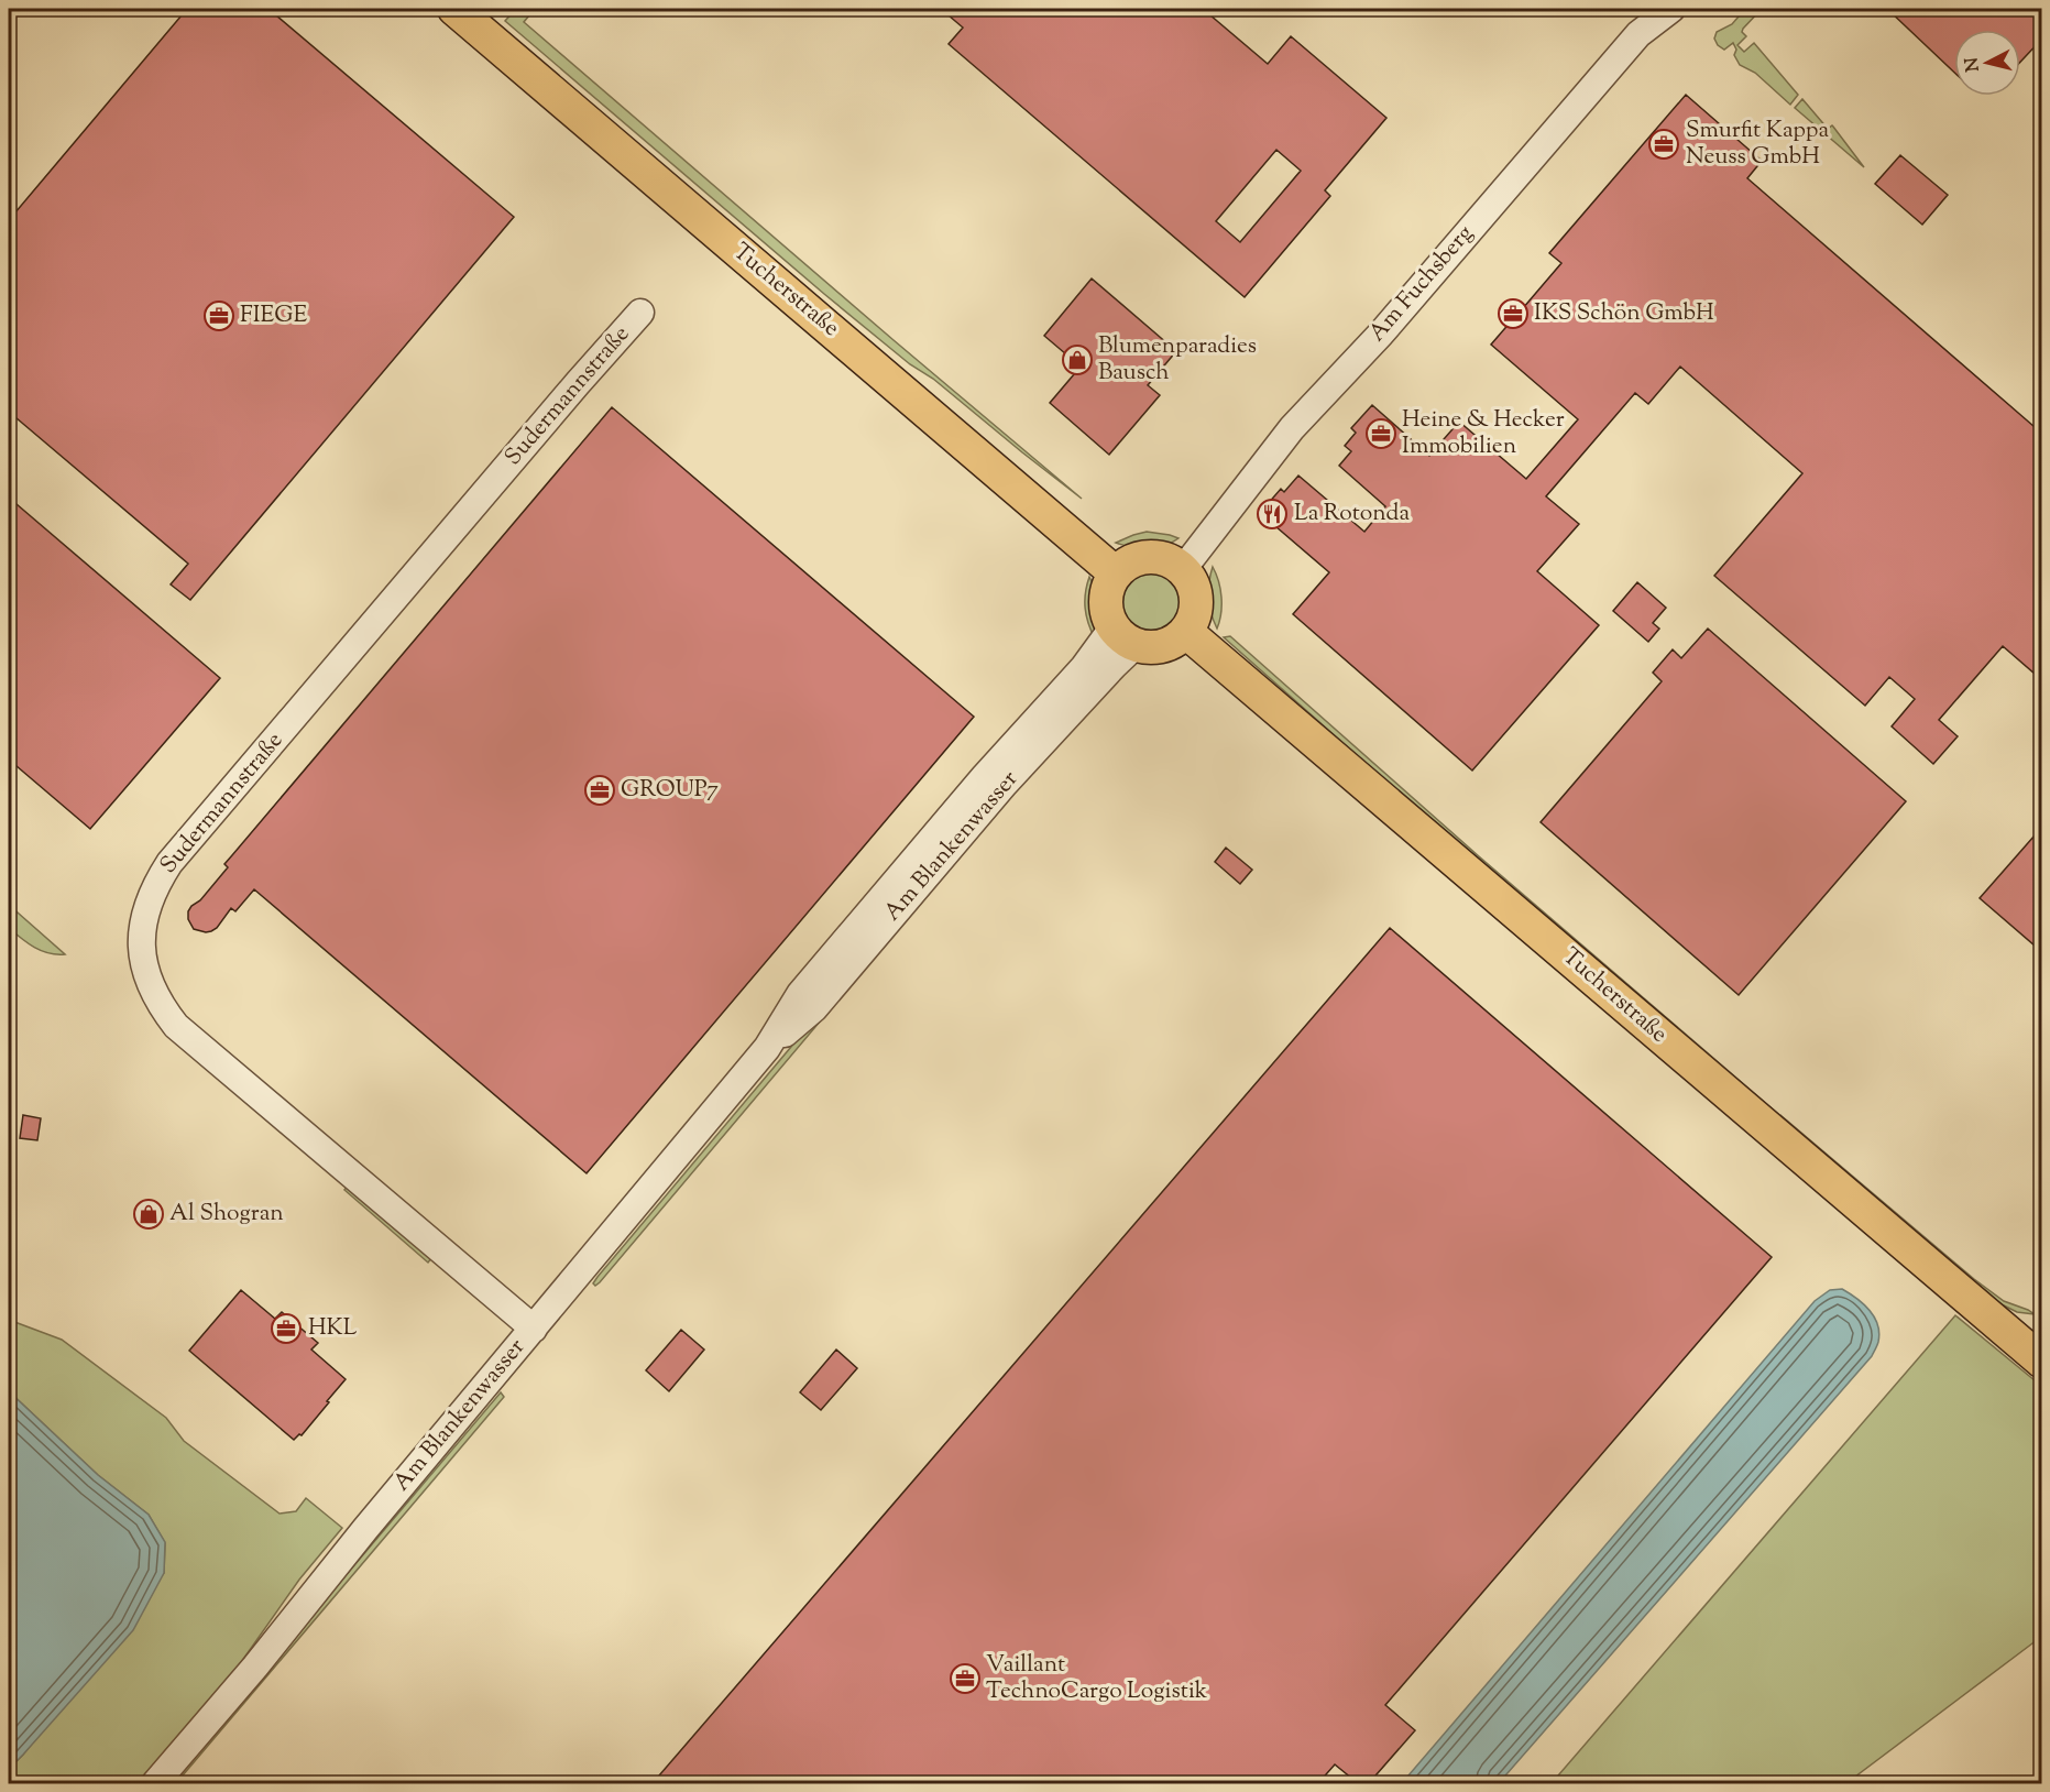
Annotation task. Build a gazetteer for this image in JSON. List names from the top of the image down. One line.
{"streets":{"main road":["Tucherstraße"],"street":["Am Fuchsberg","Sudermannstraße","Am Blankenwasser"]},"crossings":[["Am Fuchsberg","Tucherstraße"],["Am Fuchsberg","Am Blankenwasser"],["Tucherstraße","Am Blankenwasser"],["Sudermannstraße","Am Blankenwasser"]],"places":{"office":["Smurfit Kappa Neuss GmbH","IKS Schön GmbH","FIEGE","Heine & Hecker Immobilien","GROUP7","HKL","Vaillant TechnoCargo Logistik"],"shop":["Blumenparadies Bausch","Al Shogran"],"restaurant":["La Rotonda"]},"north":"left"}
